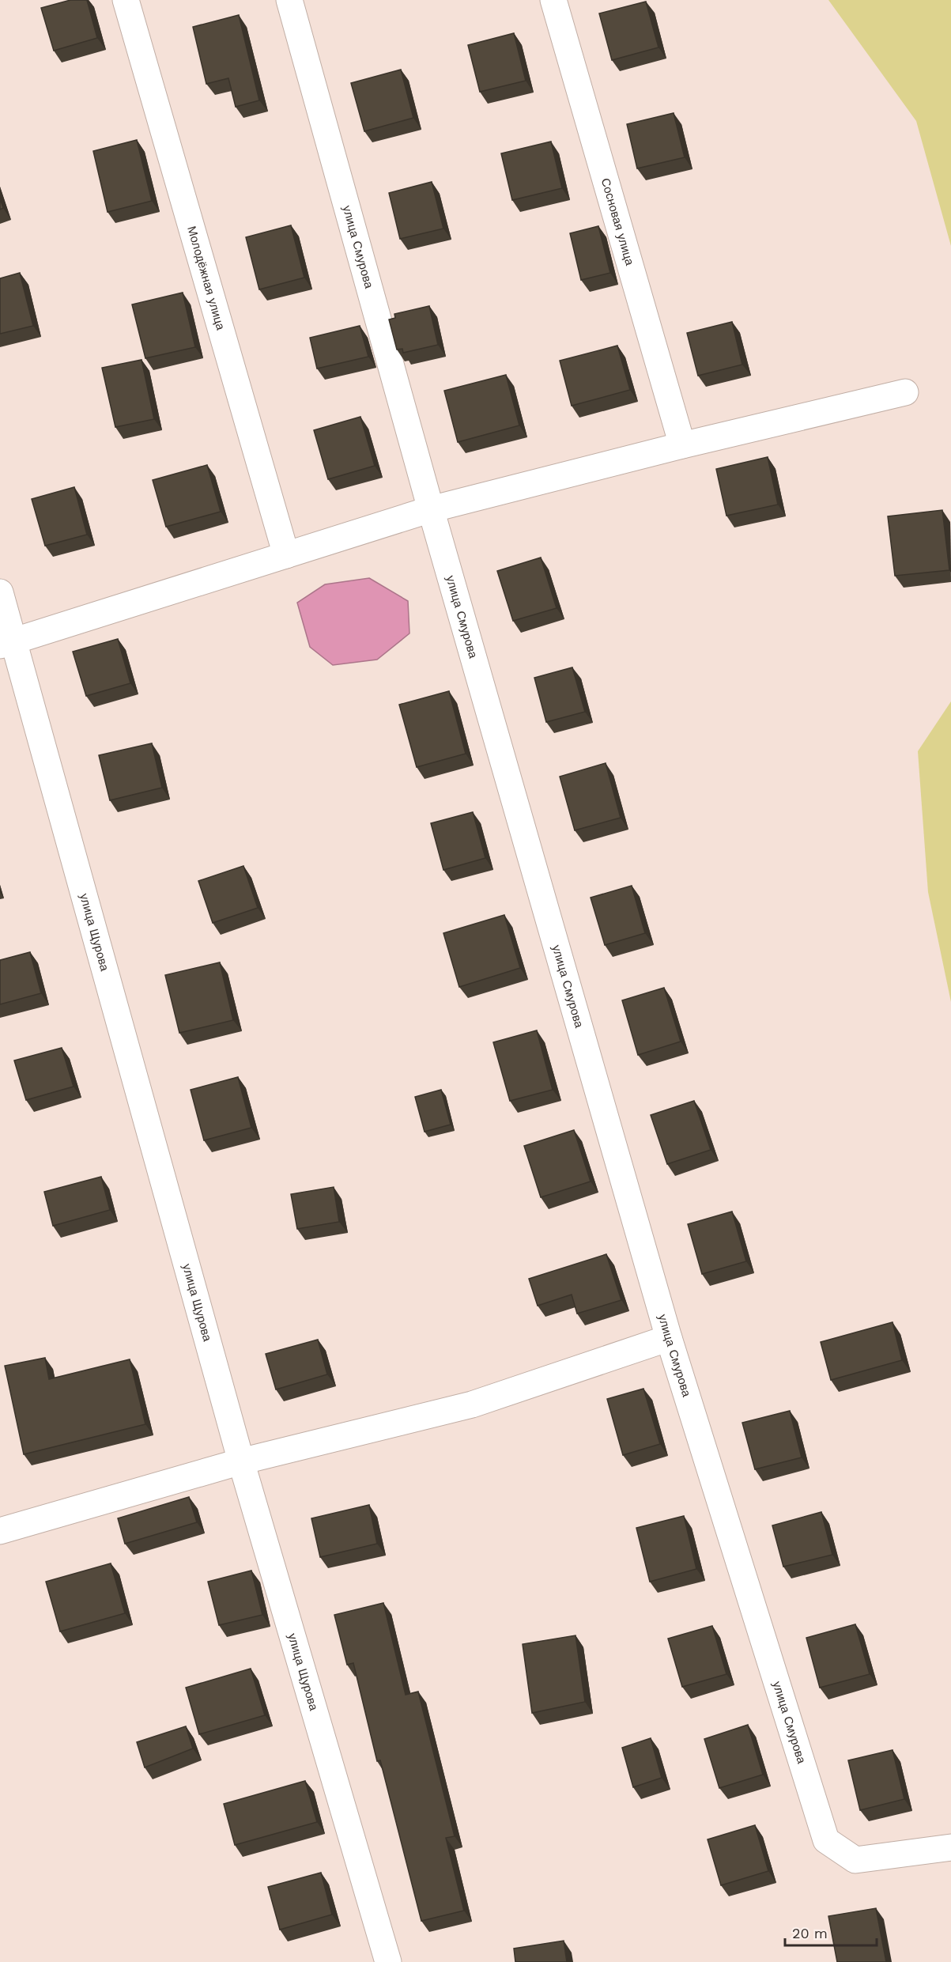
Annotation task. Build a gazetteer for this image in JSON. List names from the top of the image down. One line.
{"streets":{"street":["Сосновая улица","улица Смурова","Молодёжная улица","улица Щурова"]},"scale_bar":"20 m"}
